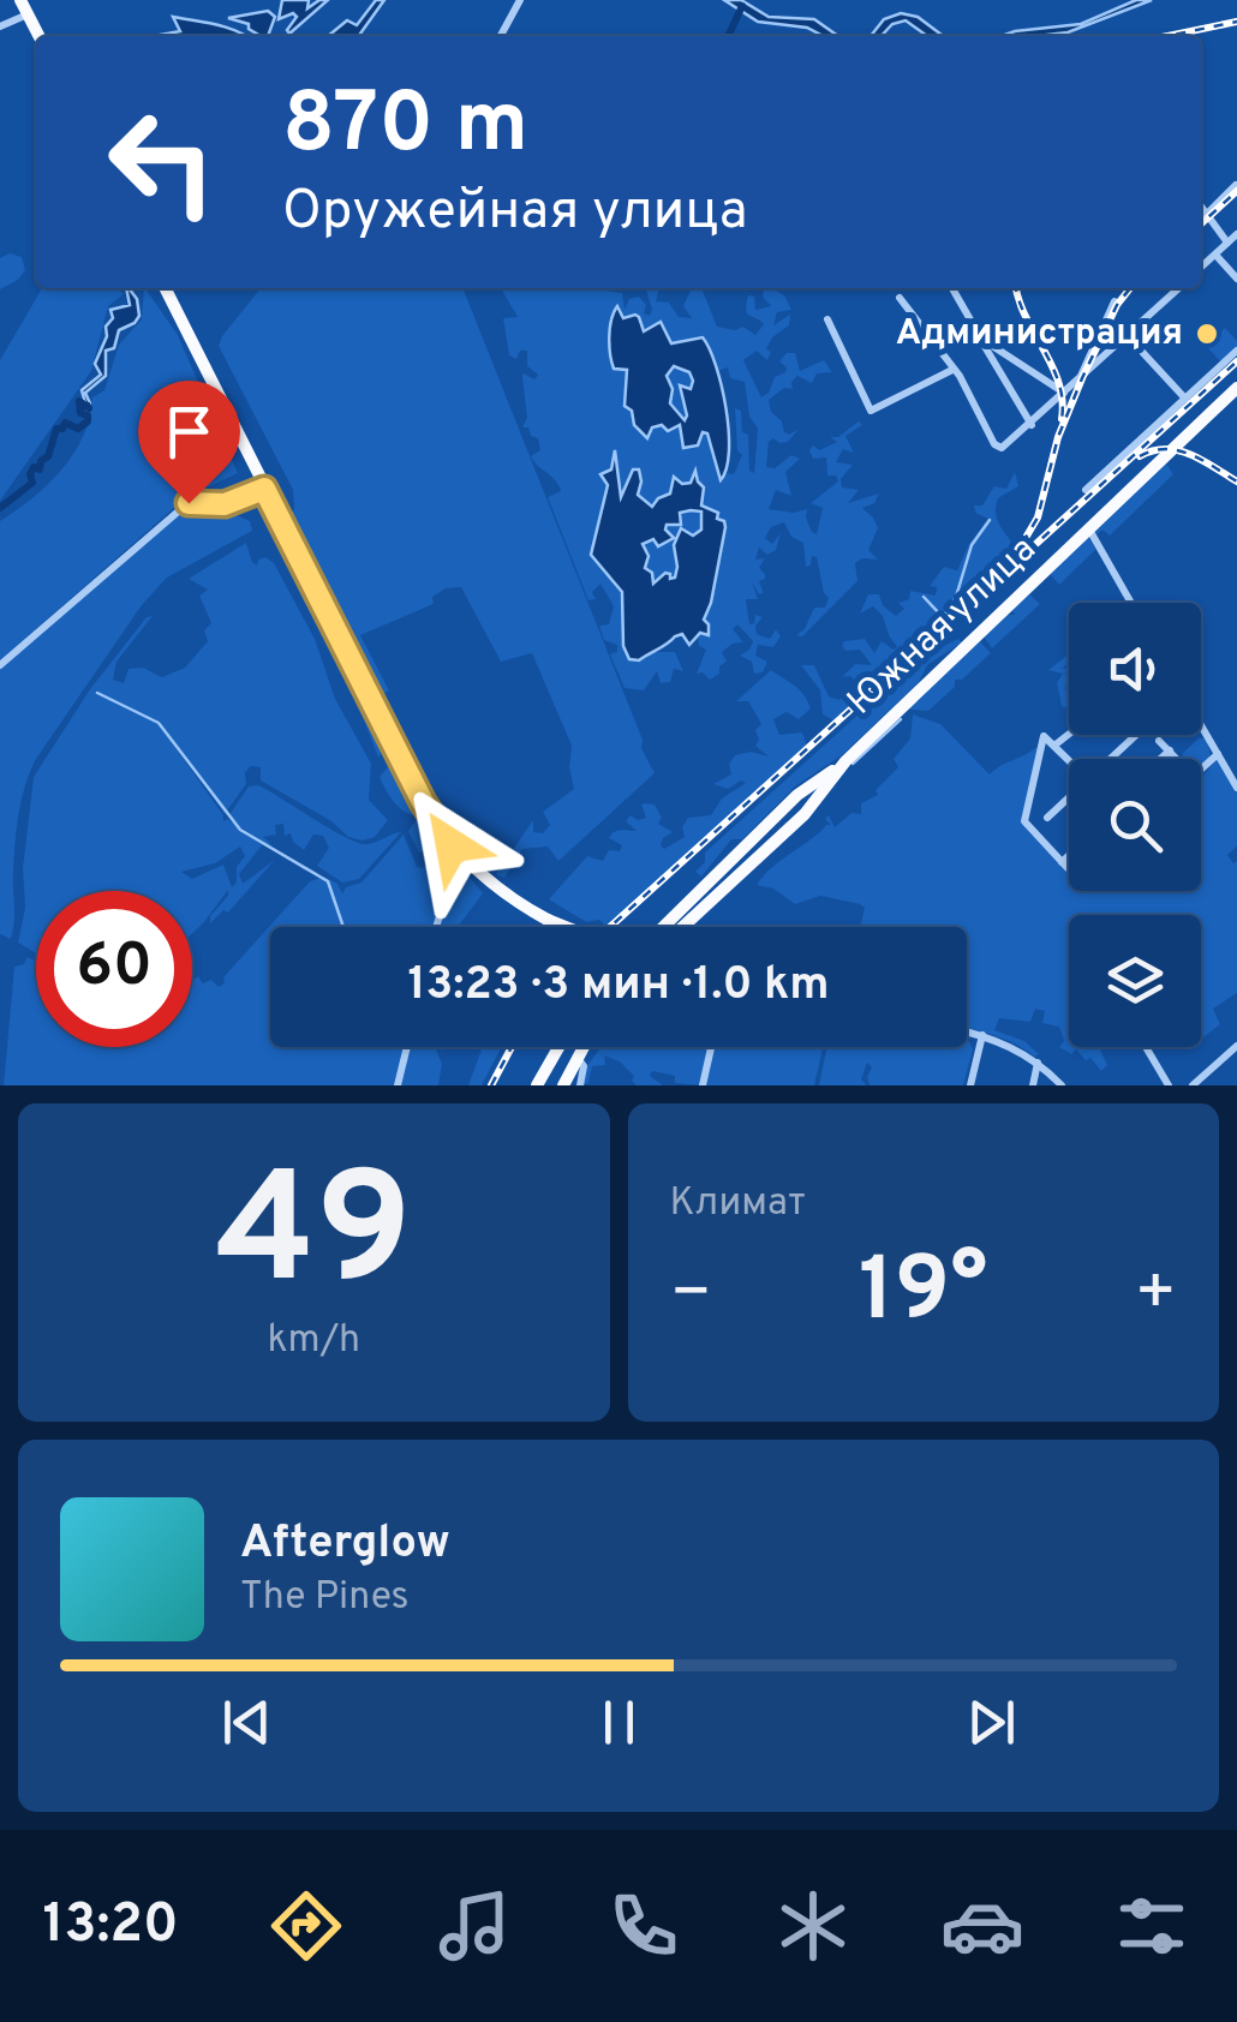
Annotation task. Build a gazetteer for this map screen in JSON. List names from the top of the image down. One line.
{"streets":{"main road":["Южная улица"]},"places":["Администрация"],"page":{"turn":["870 m","Оружейная улица"],"limit":"60","trip":"13:23 · 3 мин · 1.0 km","tile":[["49","km/h"],"Климат"],"heat":["−","19°","+"],"song":["Afterglow","The Pines"],"tabs":"13:20"}}
